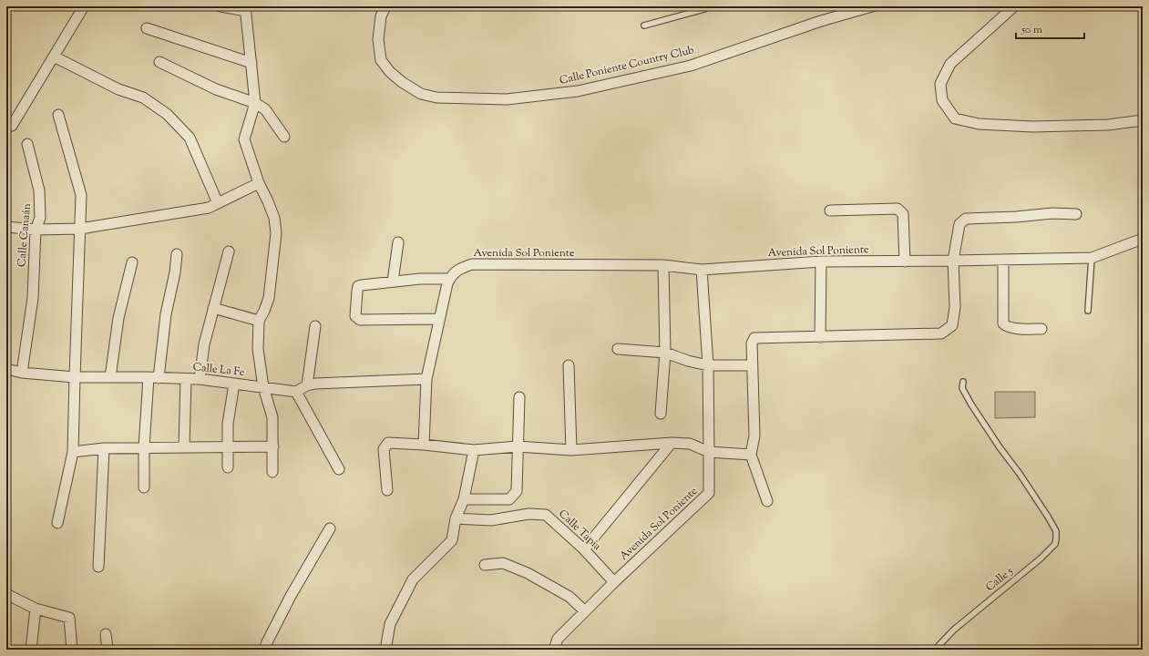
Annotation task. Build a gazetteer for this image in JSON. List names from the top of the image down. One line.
{"streets":{"street":["Calle Poniente Country Club","Calle Canaán","Avenida Sol Poniente","Calle La Fe","Calle Tapia"],"lane":["Calle 5"]},"crossings":[["Calle Canaán","Calle La Fe"],["Avenida Sol Poniente","Calle Tapia"]],"scale_bar":"50 m"}
